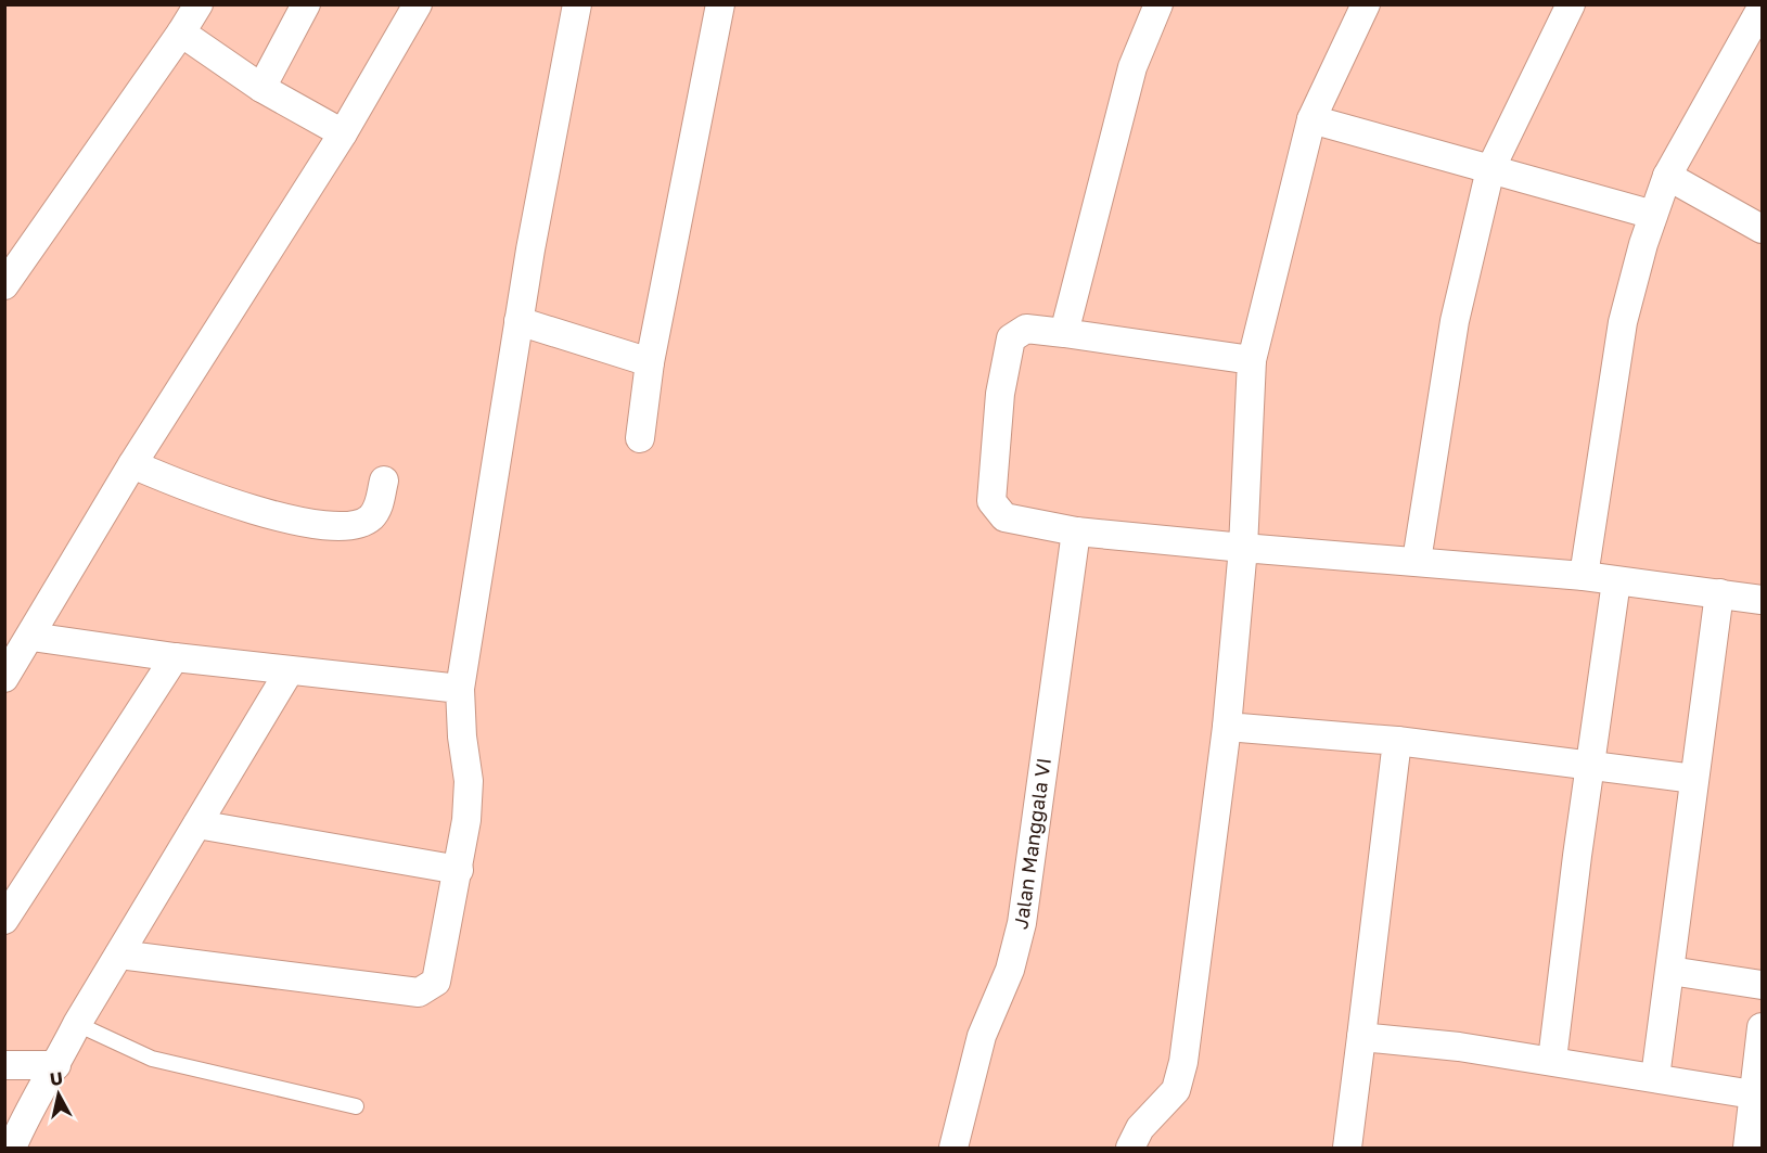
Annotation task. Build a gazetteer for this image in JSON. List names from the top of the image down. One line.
{"streets":{"street":["Jalan Manggala VI"]},"north":"top"}
